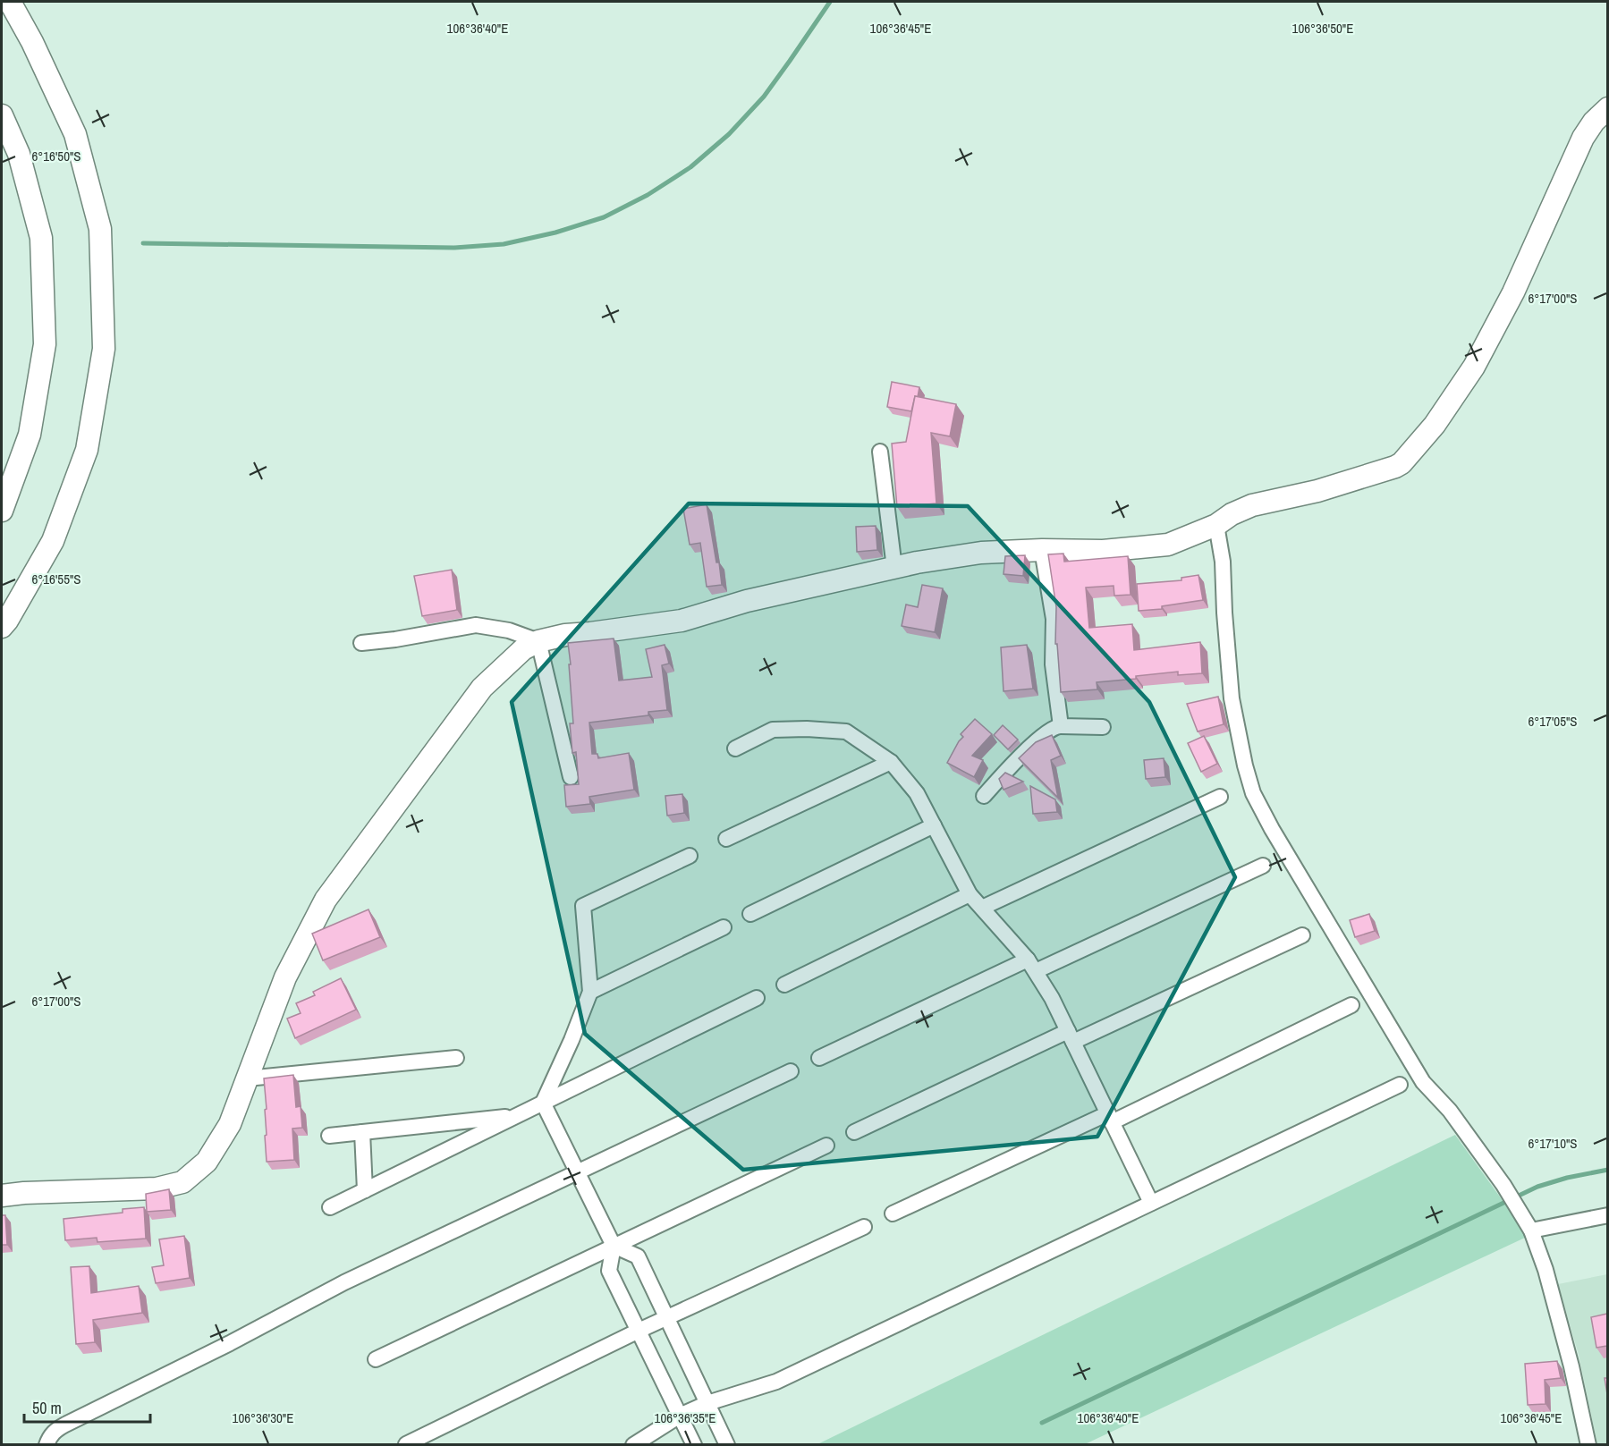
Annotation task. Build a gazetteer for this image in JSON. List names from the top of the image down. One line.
{"scale_bar":"50 m","coordinates":["106°36'40\"E","106°36'45\"E","106°36'50\"E","6°16'50\"S","6°17'00\"S","6°16'55\"S","6°17'05\"S","6°17'10\"S","106°36'30\"E","106°36'35\"E"]}
